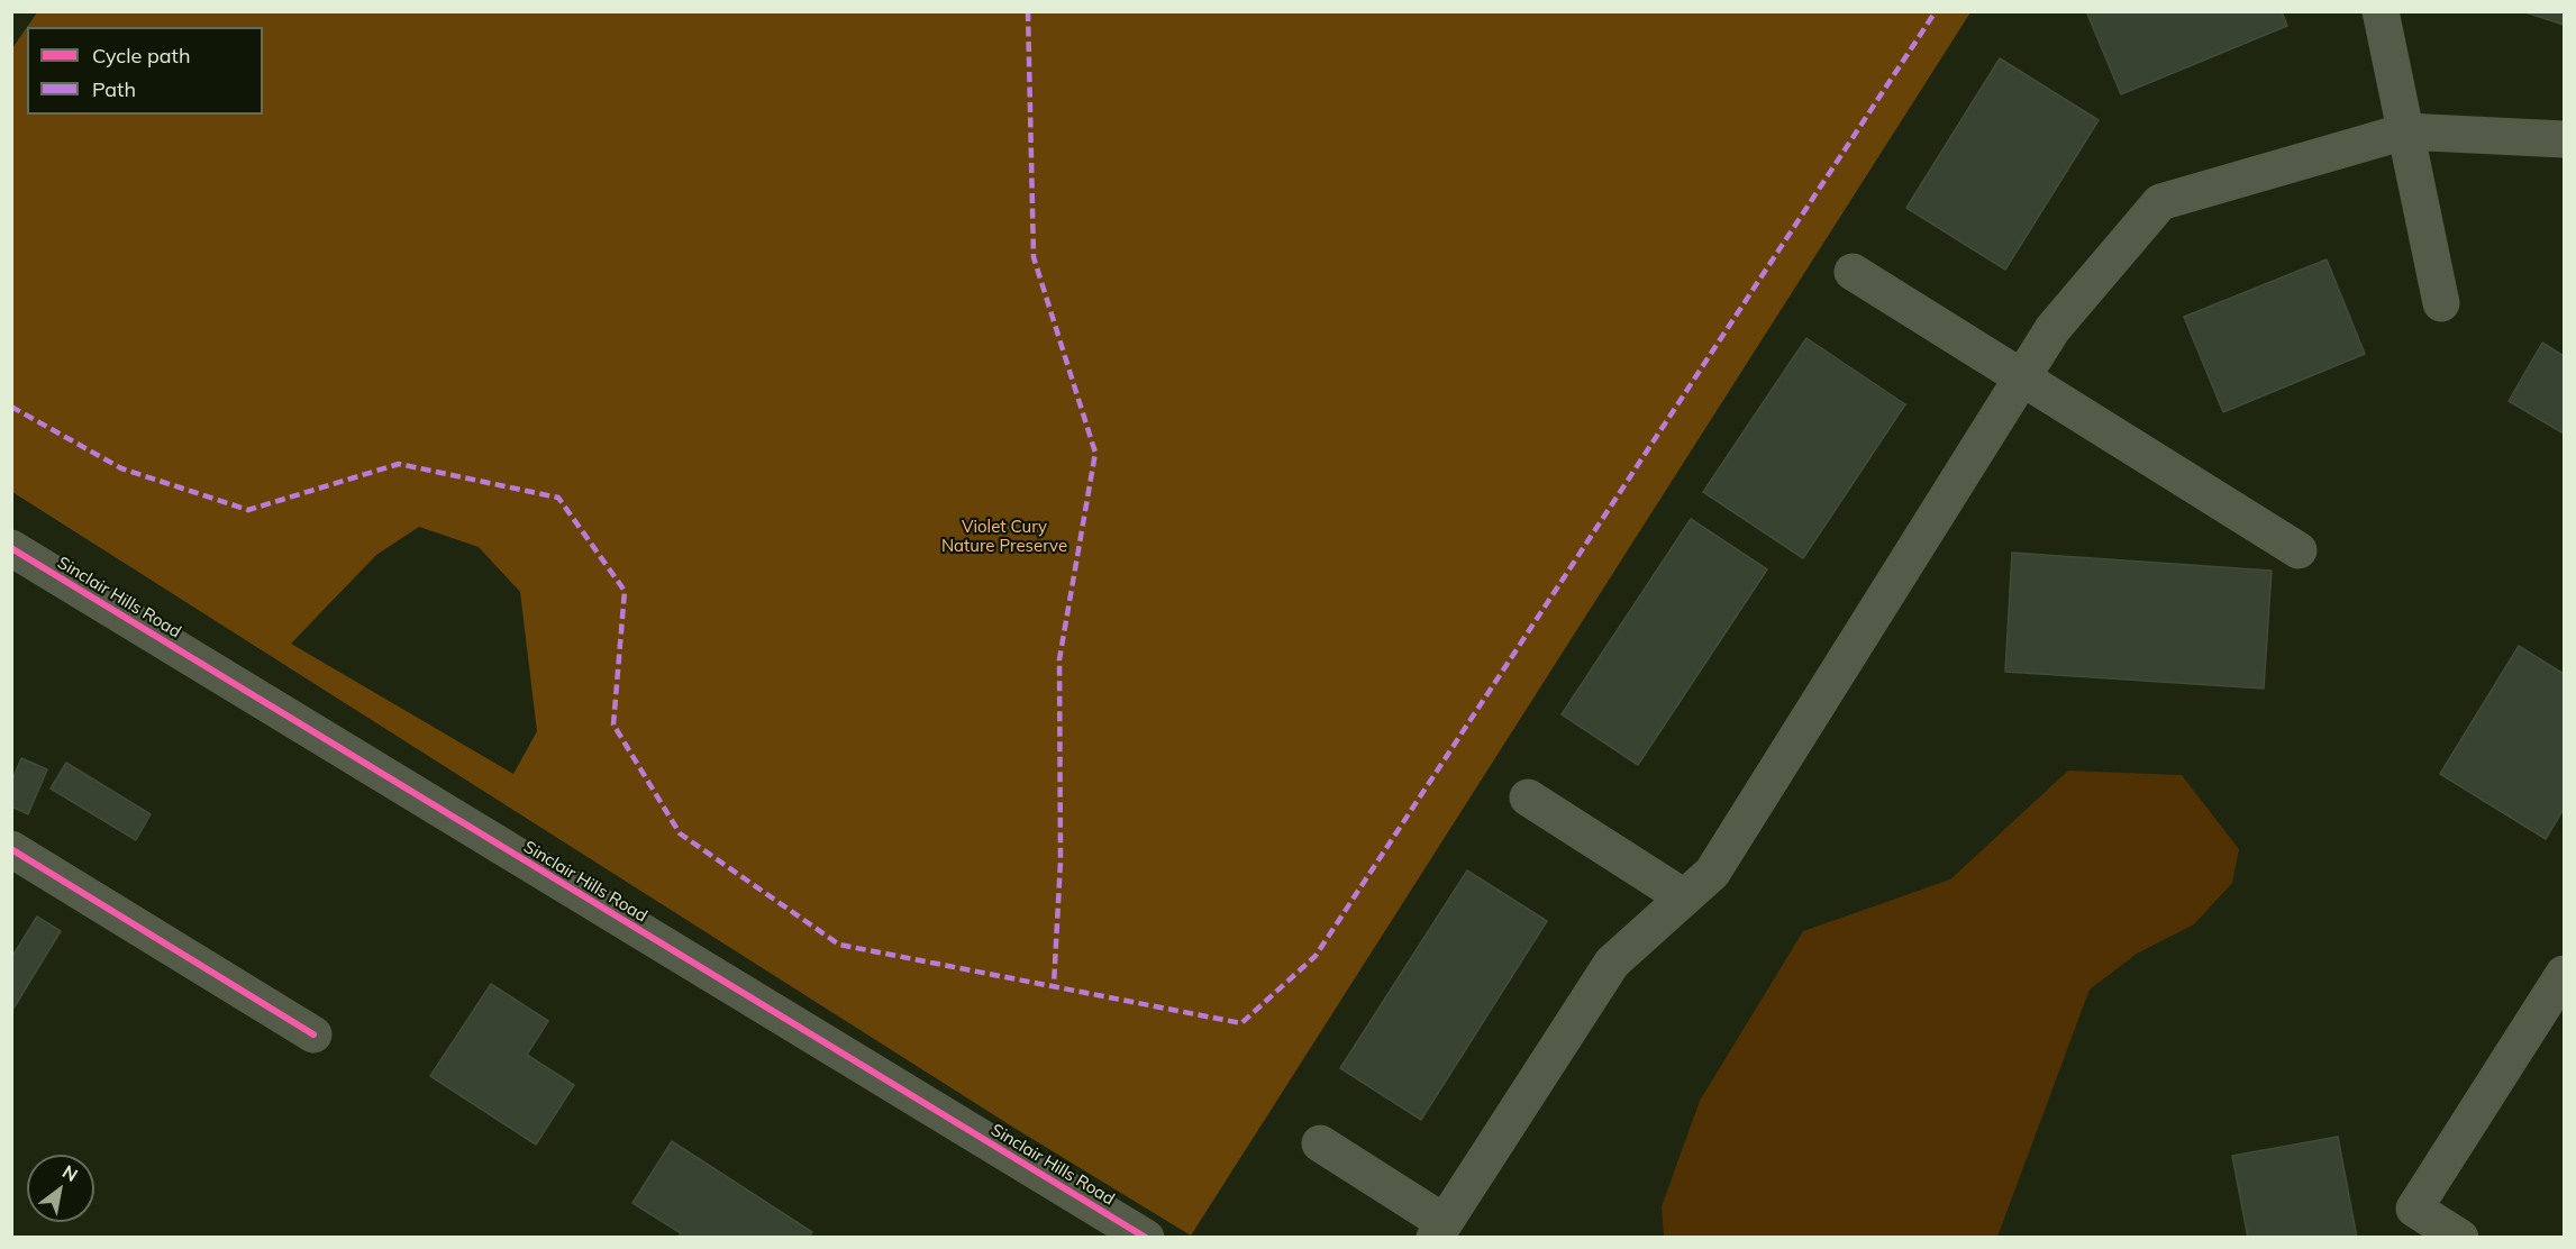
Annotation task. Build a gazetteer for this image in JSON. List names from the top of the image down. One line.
{"streets":{"street":["Sinclair Hills Road"]},"parks":["Violet Cury Nature Preserve"],"legend":["Cycle path","Path"],"north":"top right"}
